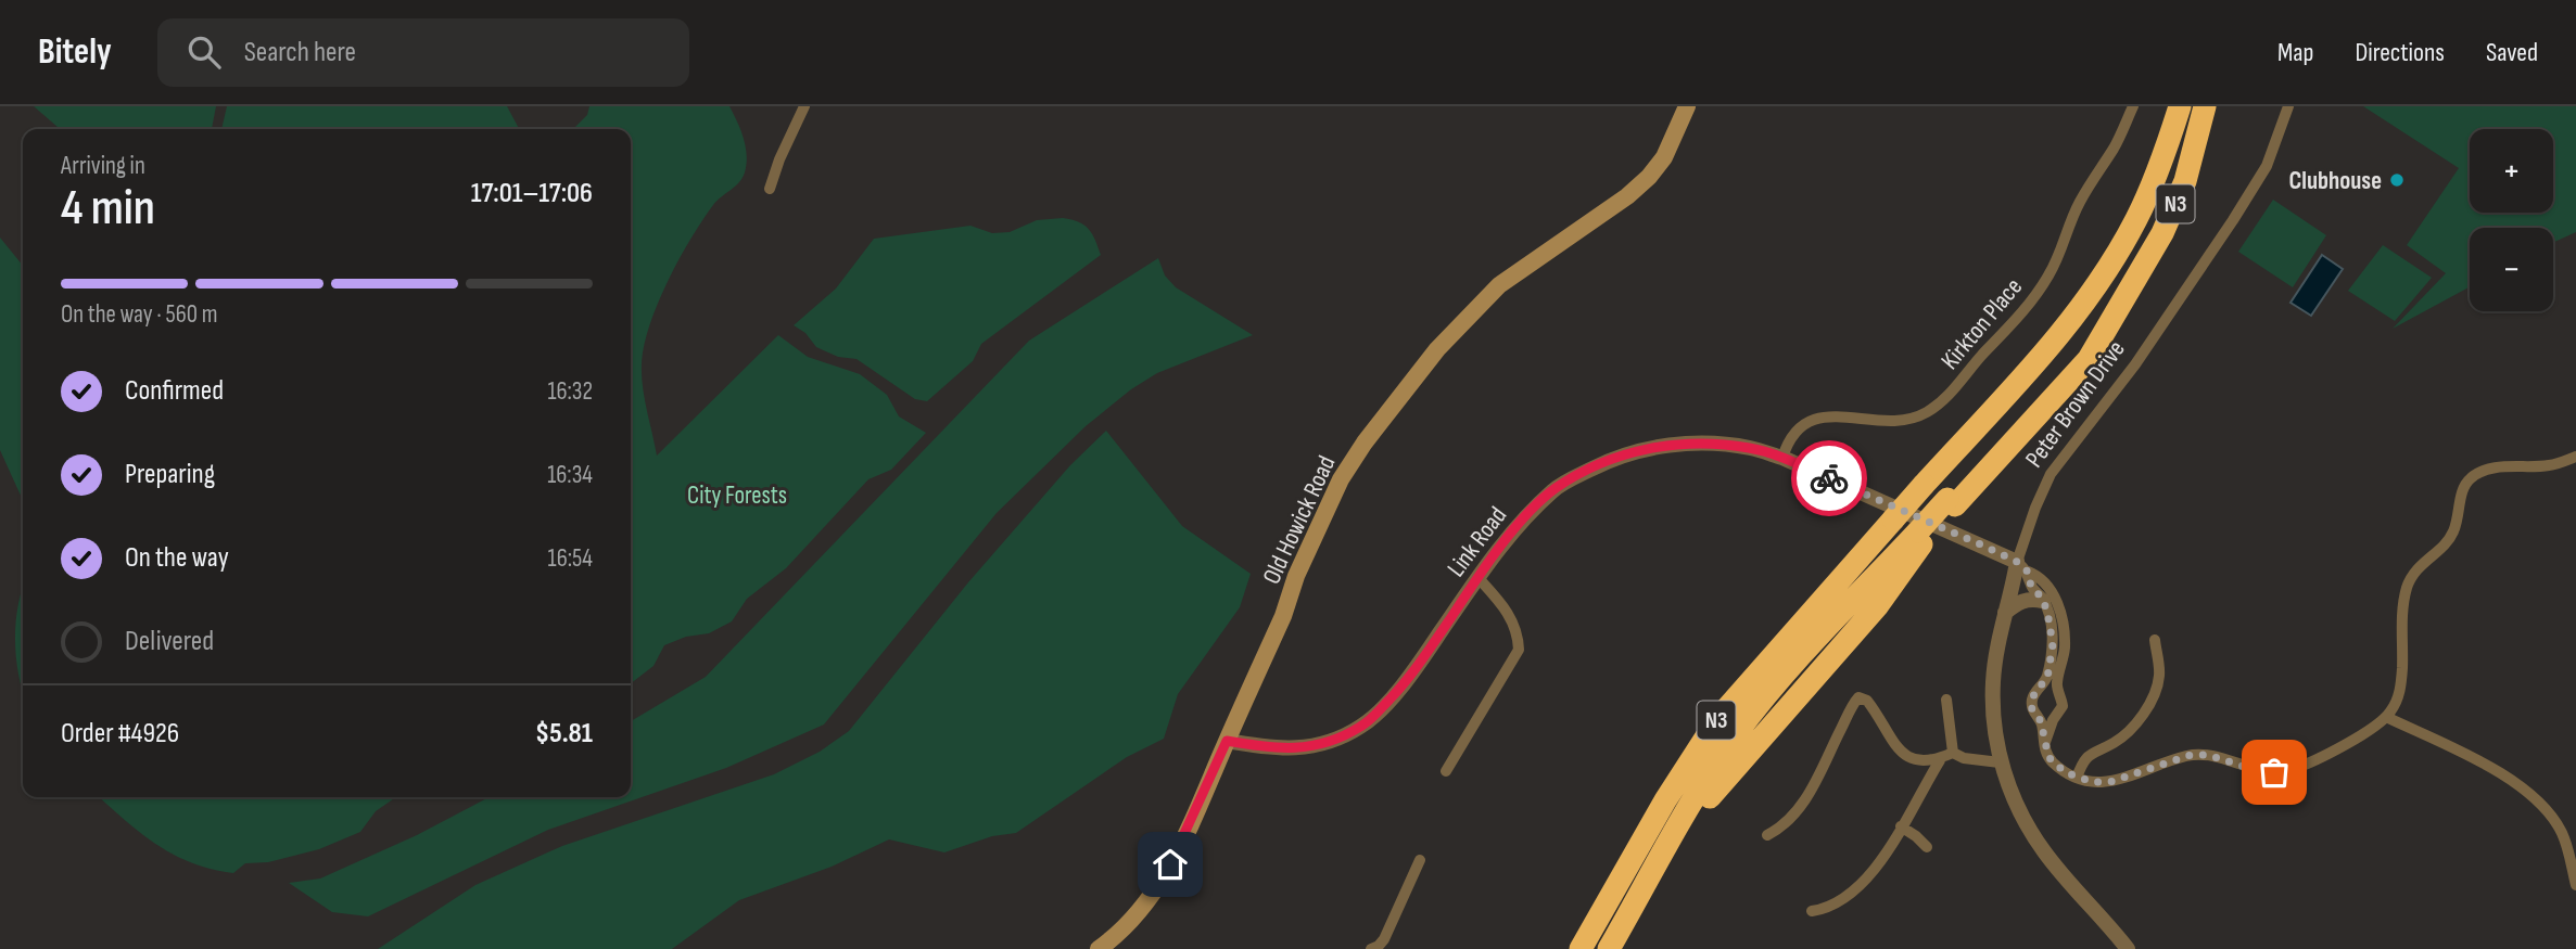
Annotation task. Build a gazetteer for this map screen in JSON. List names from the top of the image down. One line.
{"streets":{"highway":["N3"],"main road":["Old Howick Road"],"street":["Kirkton Place","Peter Brown Drive","Link Road"]},"crossings":[["Kirkton Place","Link Road"],["Peter Brown Drive","Link Road"],["Old Howick Road","Link Road"]],"parks":["City Forests"],"places":["Clubhouse"],"page":{"header":"Bitely","search":"Search here","nav":["Map","Directions","Saved"],"map_buttons":["+","−"],"heading":["4 min","Arriving in","17:01–17:06"],"panel":["Order #4926","$5.81"],"bar":"On the way · 560 m","list":[["Confirmed","16:32"],["Preparing","16:34"],["On the way","16:54"],"Delivered"]}}
